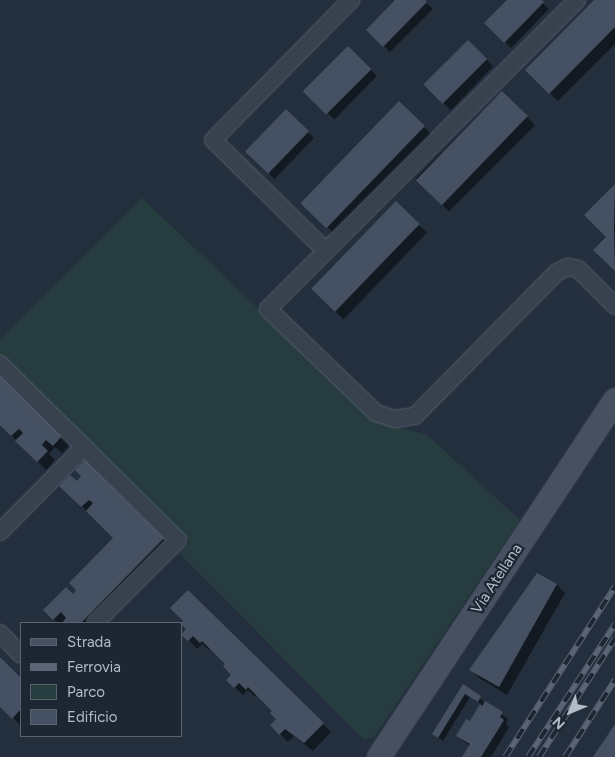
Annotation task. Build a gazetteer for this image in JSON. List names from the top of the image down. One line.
{"streets":{"main road":["Via Atellana"]},"legend":["Strada","Ferrovia","Parco","Edificio"],"north":"bottom left"}
